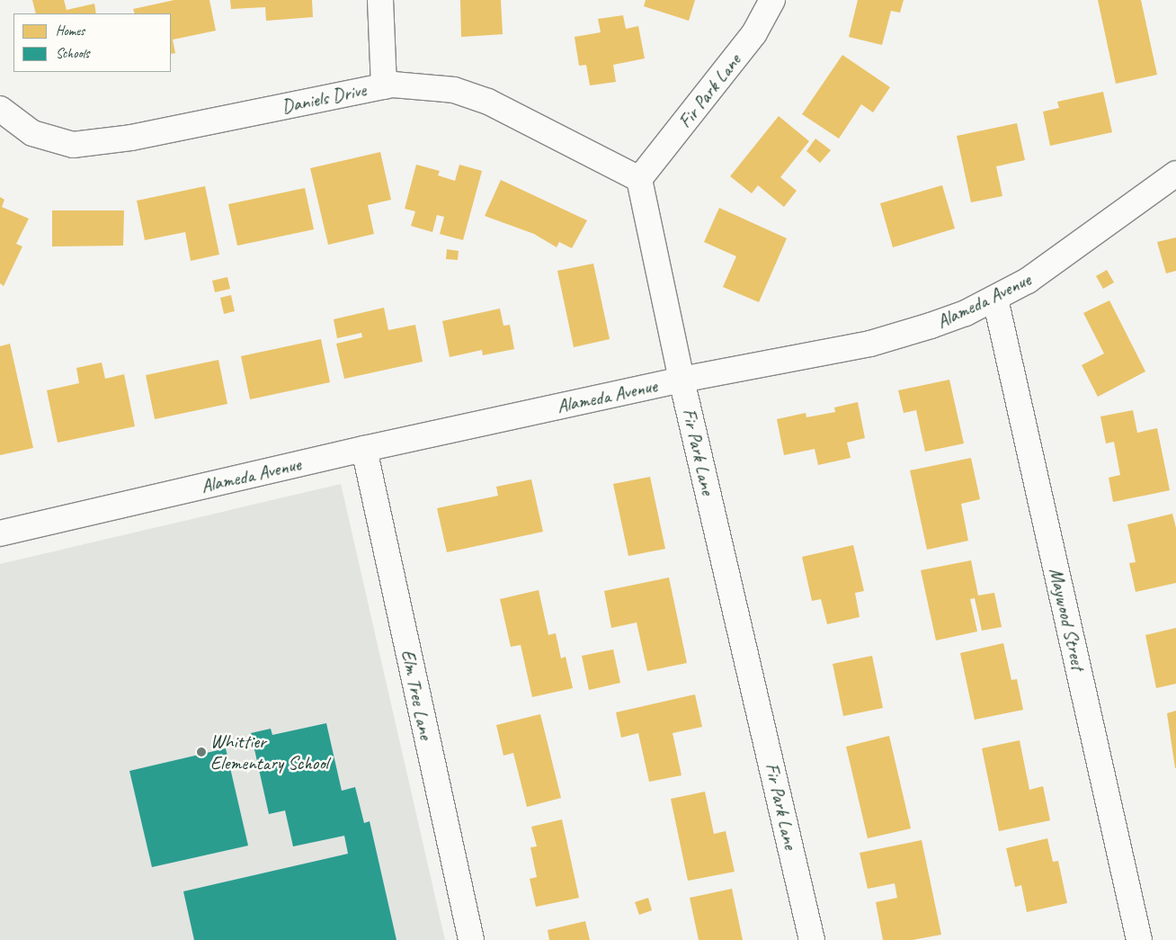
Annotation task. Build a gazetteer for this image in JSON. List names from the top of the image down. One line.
{"streets":{"street":["Fir Park Lane","Daniels Drive","Alameda Avenue","Maywood Street","Elm Tree Lane"]},"crossings":[["Fir Park Lane","Daniels Drive"],["Fir Park Lane","Alameda Avenue"],["Alameda Avenue","Maywood Street"],["Alameda Avenue","Elm Tree Lane"]],"places":["Whittier Elementary School"],"legend":["Homes","Schools"]}
